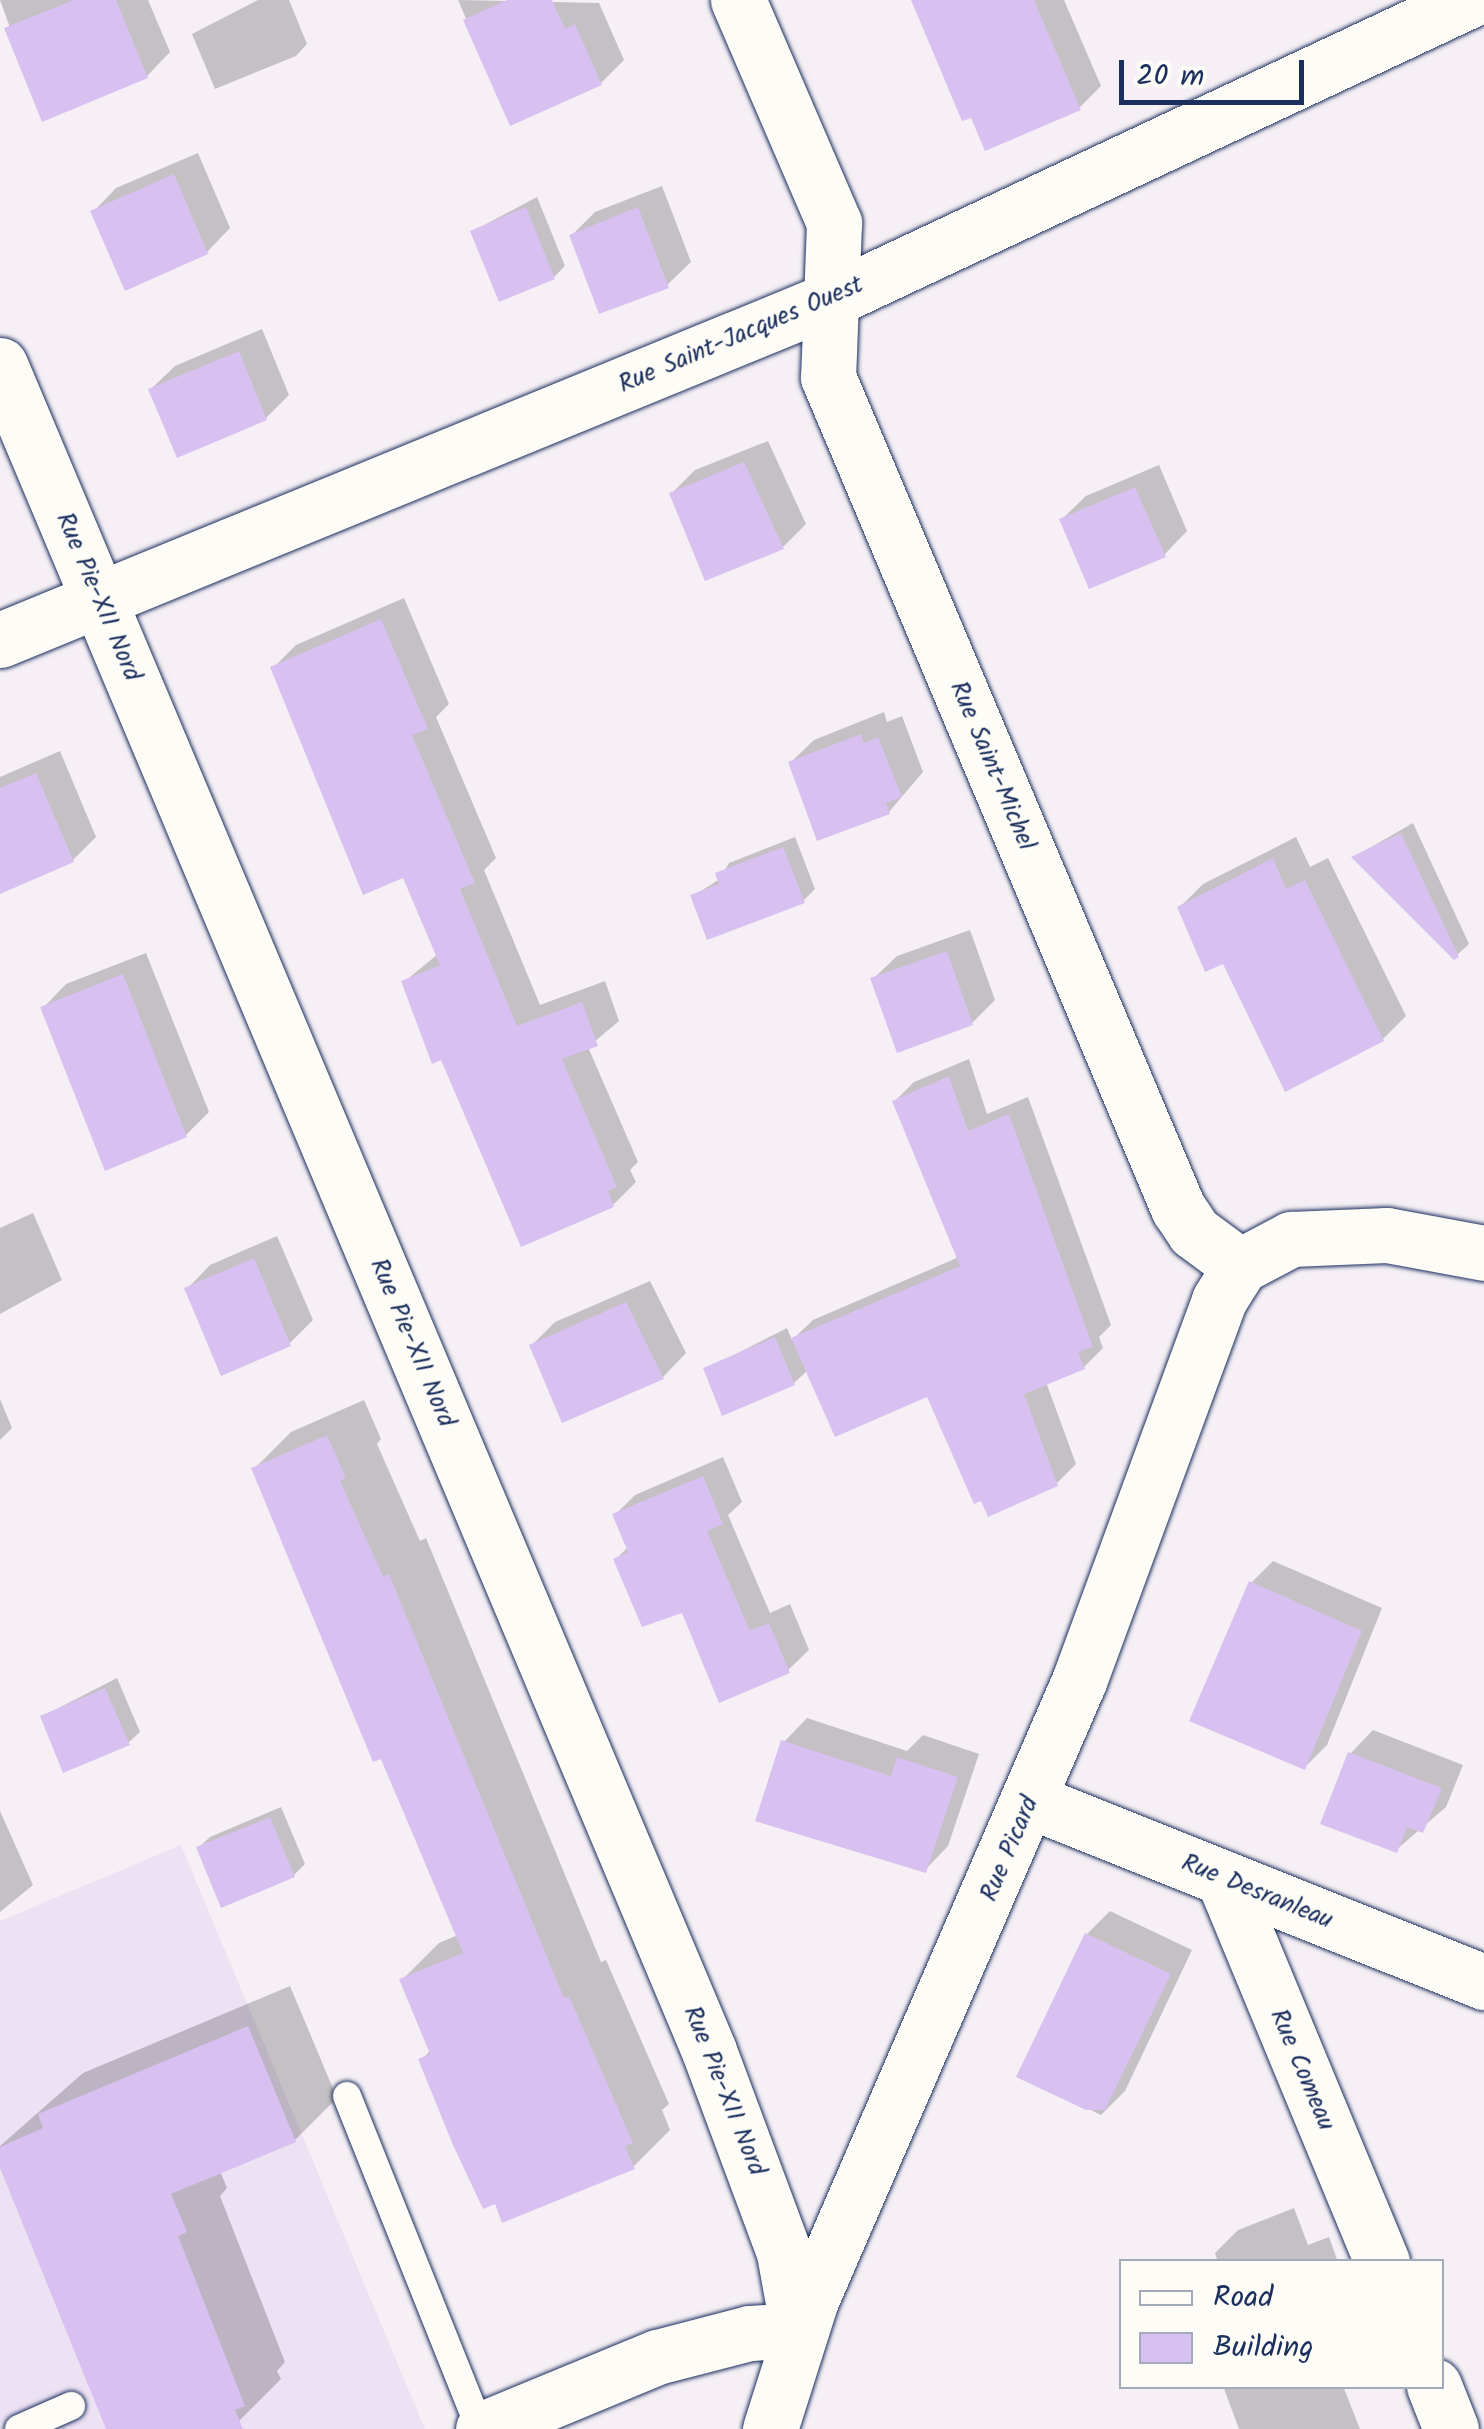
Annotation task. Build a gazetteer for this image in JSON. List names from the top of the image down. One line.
{"streets":{"street":["Rue Saint-Jacques Ouest","Rue Pie-XII Nord","Rue Saint-Michel","Rue Picard","Rue Desranleau","Rue Comeau"]},"crossings":[["Rue Saint-Jacques Ouest","Rue Pie-XII Nord"],["Rue Saint-Jacques Ouest","Rue Saint-Michel"],["Rue Pie-XII Nord","Rue Picard"],["Rue Saint-Michel","Rue Picard"],["Rue Picard","Rue Desranleau"],["Rue Desranleau","Rue Comeau"]],"legend":["Road","Building"],"scale_bar":"20 m"}
